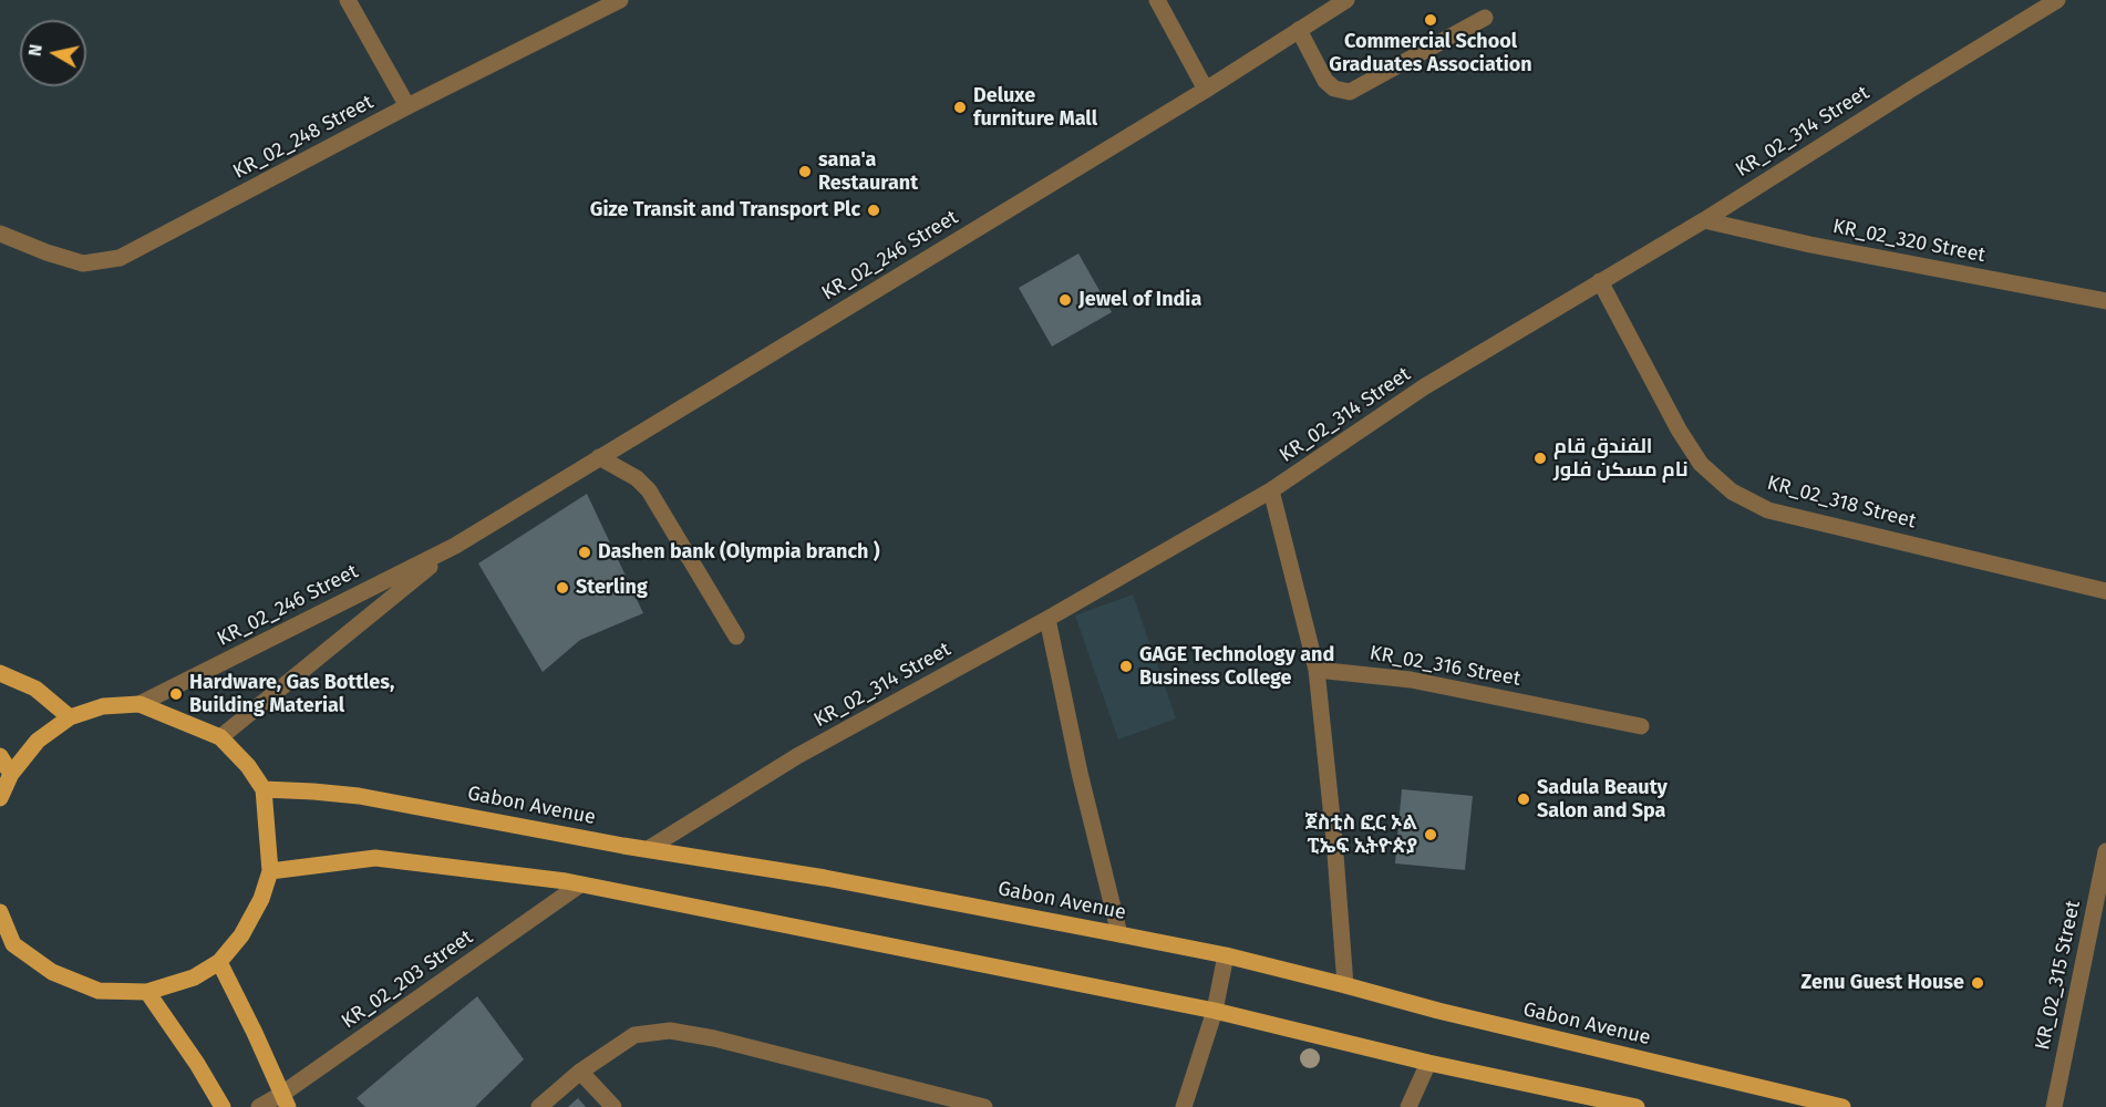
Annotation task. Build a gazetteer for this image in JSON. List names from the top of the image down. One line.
{"streets":{"main road":["Gabon Avenue"],"street":["KR_02_314 Street","KR_02_248 Street","KR_02_320 Street","KR_02_246 Street","KR_02_318 Street","KR_02_316 Street","KR_02_315 Street","KR_02_203 Street"]},"crossings":[["KR_02_314 Street","KR_02_320 Street"],["KR_02_314 Street","KR_02_318 Street"],["KR_02_314 Street","Gabon Avenue"]],"places":["Commercial School Graduates Association","Deluxe furniture Mall","sana'a Restaurant","Gize Transit and Transport Plc","Jewel of India","الفندق قام نام مسكن فلور","Dashen bank (Olympia branch )","Sterling","GAGE Technology and Business College","Hardware, Gas Bottles, Building Material","Sadula Beauty Salon and Spa","ጀስቲስ ፎር ኦል ፒኤፍ ኢትዮጵያ","Zenu Guest House"],"north":"left"}
